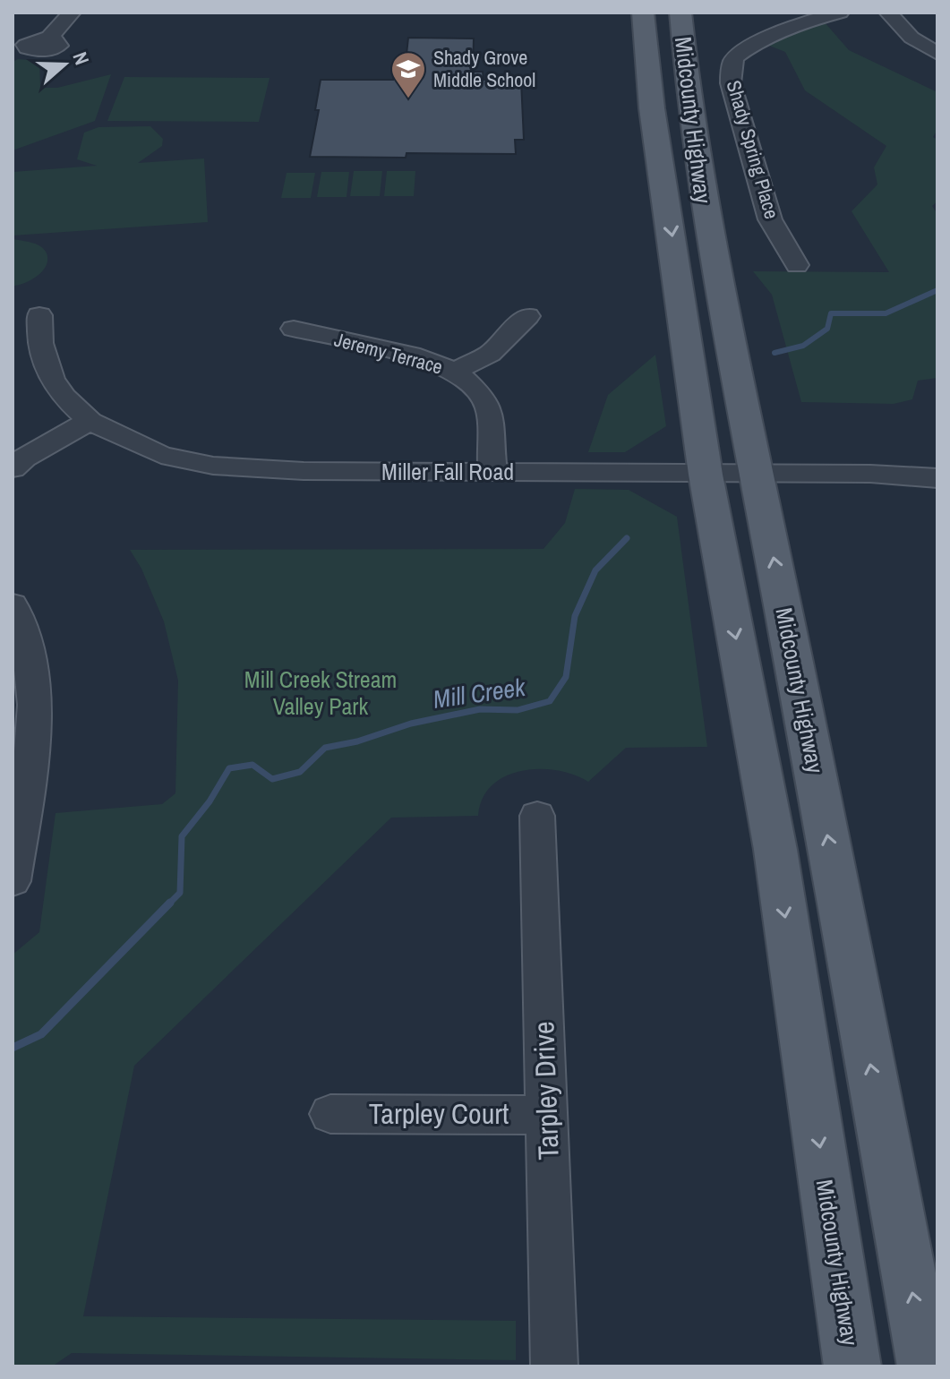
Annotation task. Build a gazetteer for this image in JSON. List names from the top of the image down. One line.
{"streets":{"main road":["Midcounty Highway"],"street":["Shady Spring Place","Jeremy Terrace","Miller Fall Road","Tarpley Drive","Tarpley Court"]},"crossings":[["Midcounty Highway","Miller Fall Road"],["Jeremy Terrace","Miller Fall Road"],["Tarpley Drive","Tarpley Court"]],"water":["Mill Creek"],"parks":["Mill Creek Stream Valley Park"],"places":{"school or university":["Shady Grove Middle School"]},"north":"right"}
